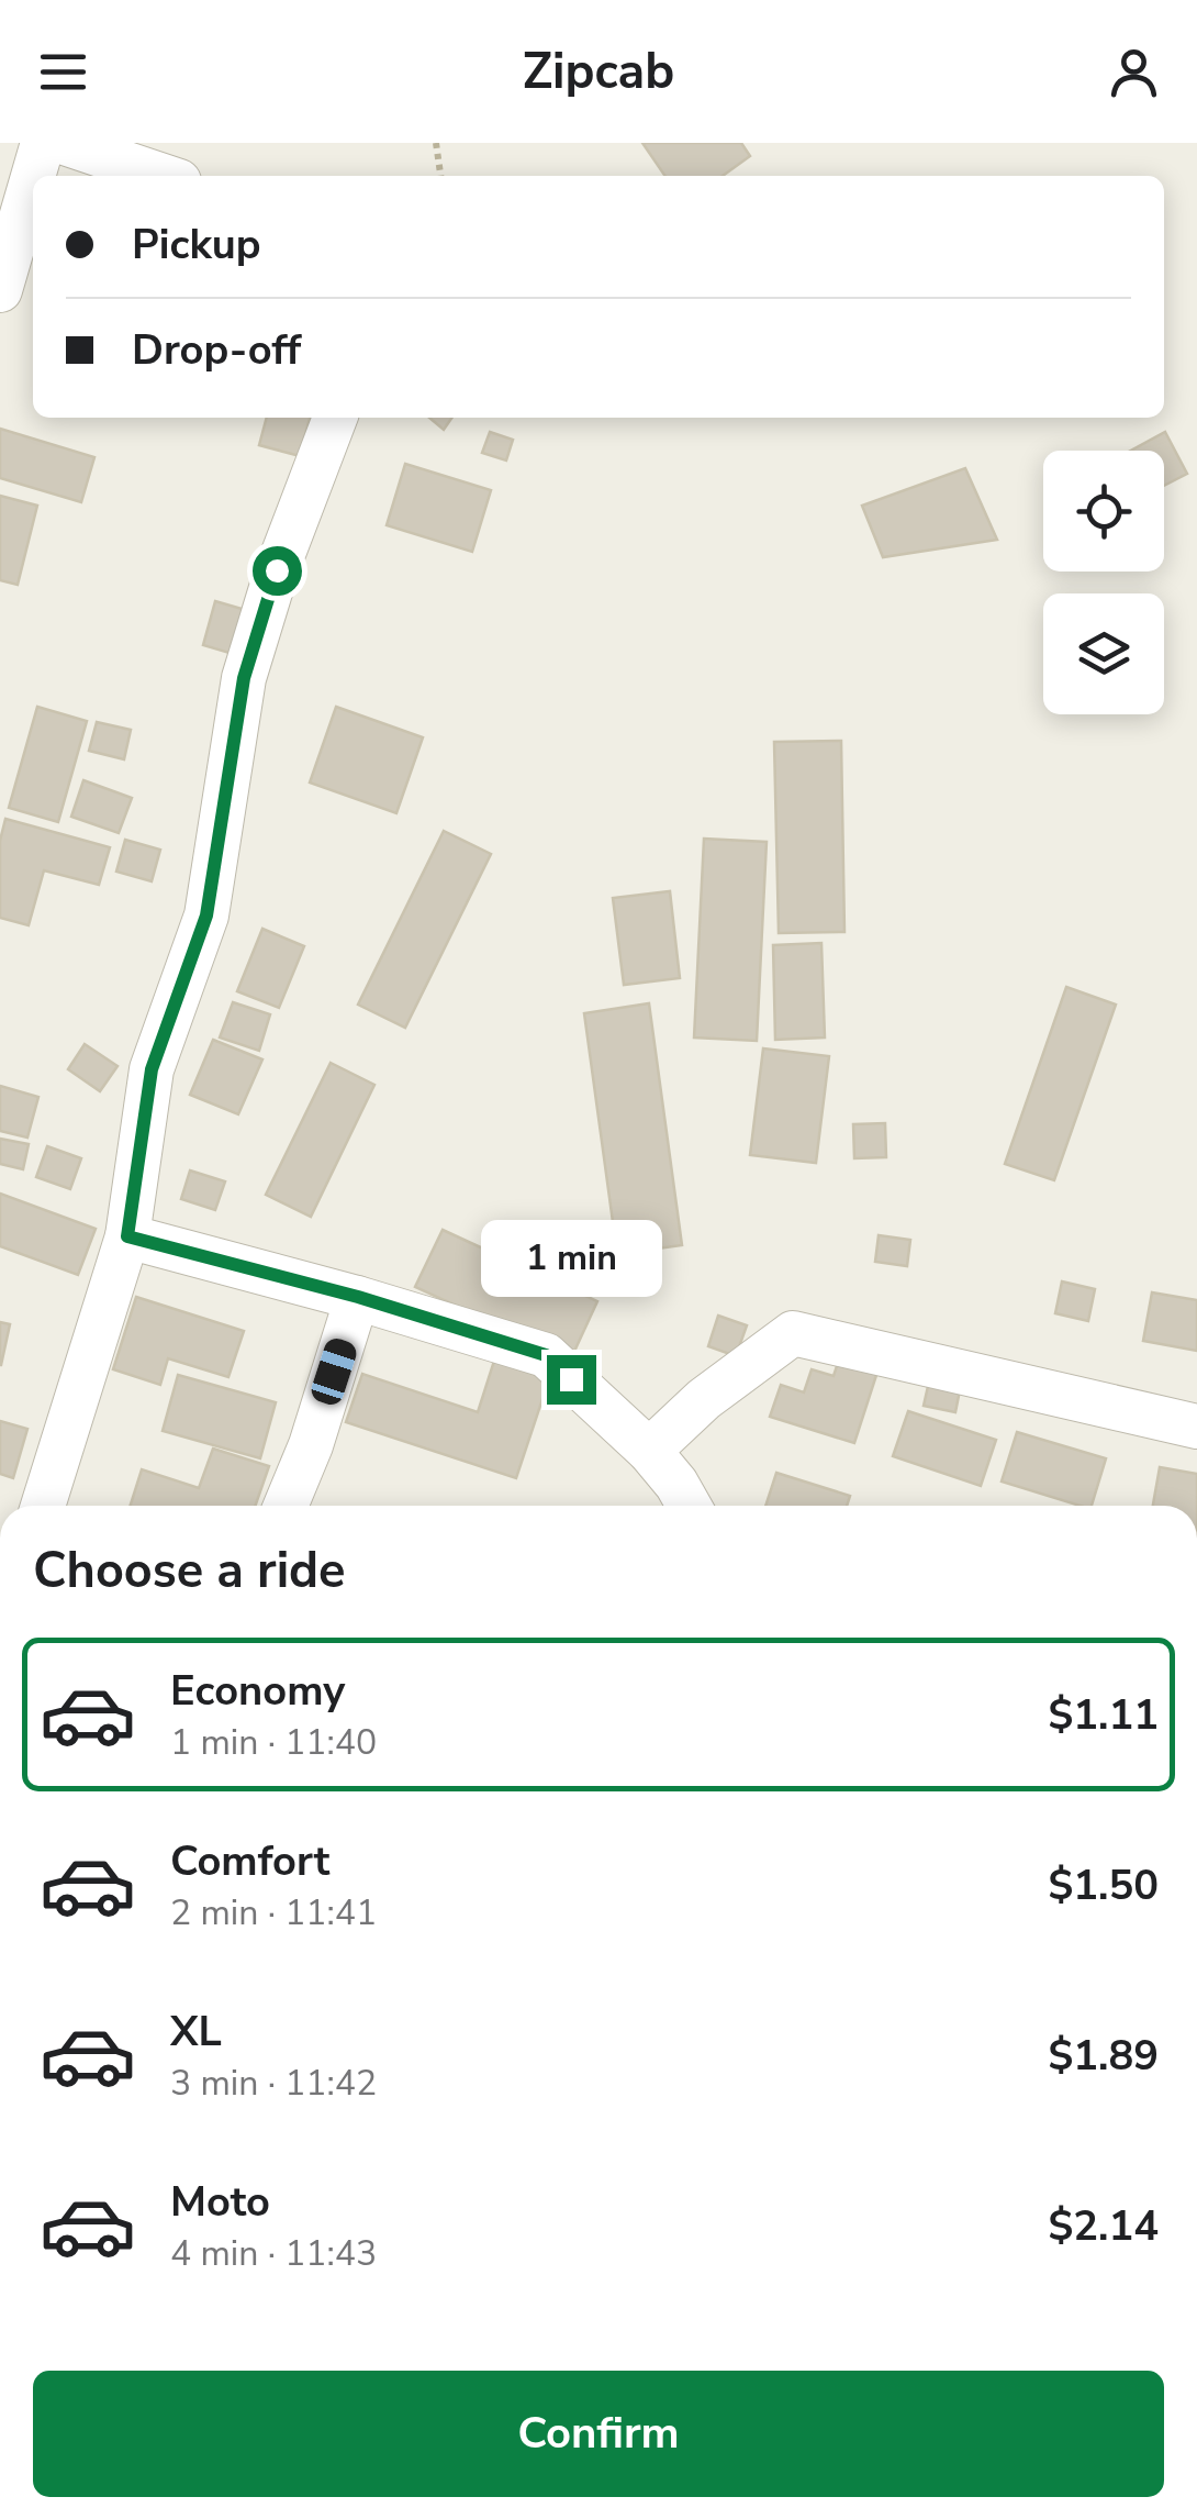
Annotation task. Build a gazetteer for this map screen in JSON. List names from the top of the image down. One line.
{"page":{"header":"Zipcab","banner":["Pickup","Drop-off"],"bubble":"1 min","heading":"Choose a ride","list":[{"name":"Economy","note":"1 min · 11:40","value":"$1.11"},{"name":"Comfort","note":"2 min · 11:41","value":"$1.50"},{"name":"XL","note":"3 min · 11:42","value":"$1.89"},{"name":"Moto","note":"4 min · 11:43","value":"$2.14"}],"buttons":"Confirm"}}
